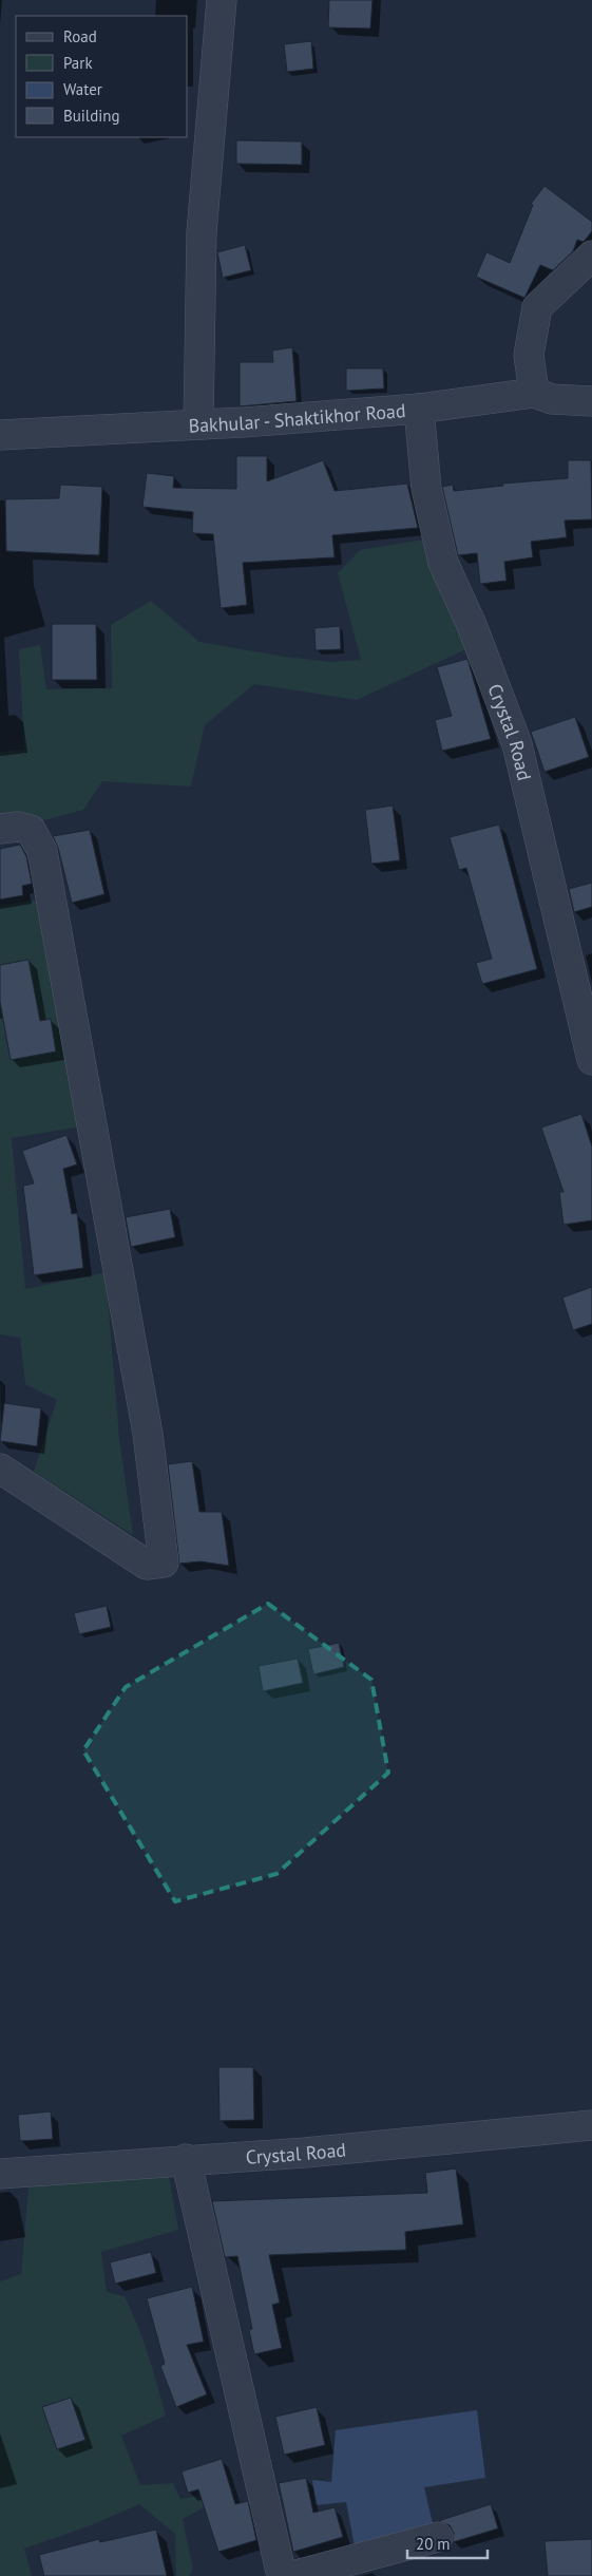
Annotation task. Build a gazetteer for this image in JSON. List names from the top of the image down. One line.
{"streets":{"street":["Bakhular - Shaktikhor Road","Crystal Road"]},"crossings":[["Bakhular - Shaktikhor Road","Crystal Road"]],"legend":["Road","Park","Water","Building"],"scale_bar":"20 m"}
